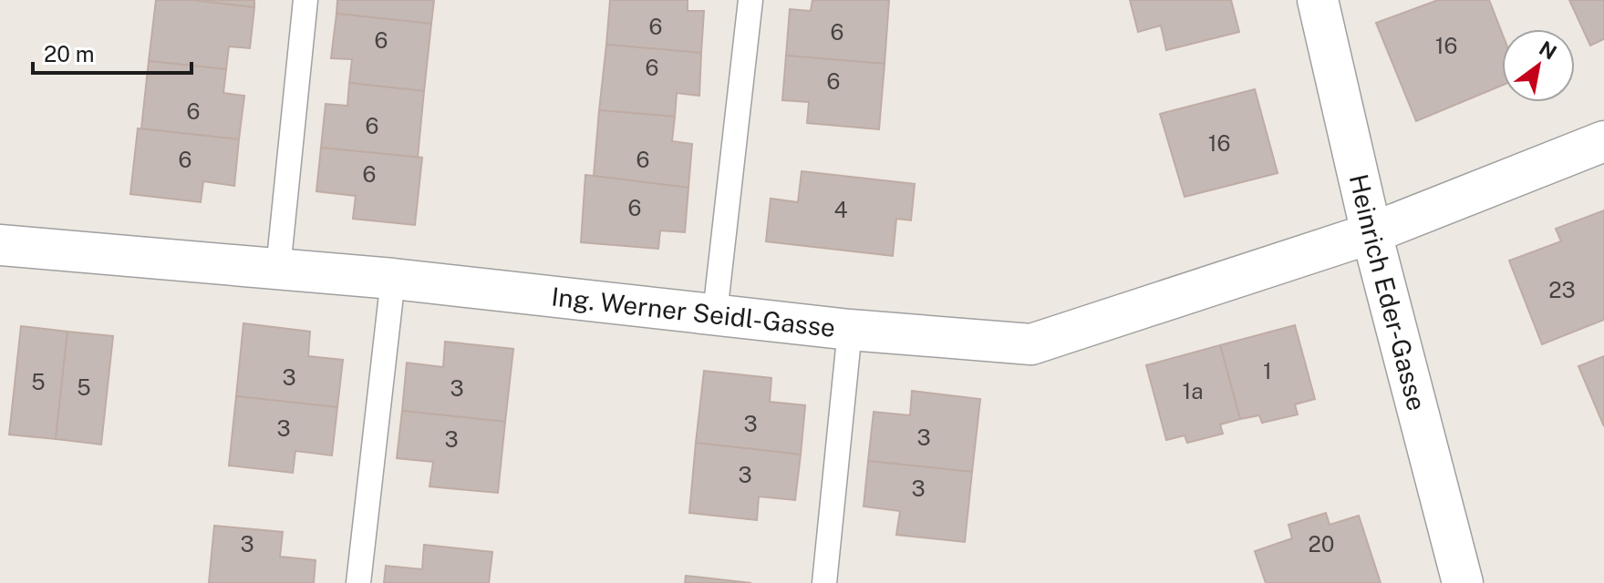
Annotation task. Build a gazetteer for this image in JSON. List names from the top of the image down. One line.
{"streets":{"street":["Heinrich Eder-Gasse","Ing. Werner Seidl-Gasse"]},"crossings":[["Heinrich Eder-Gasse","Ing. Werner Seidl-Gasse"]],"house_numbers":["6","6","6","16","6","6","6","6","16","6","6","6","6","4","23","1","3","5","5","3","1a","3","3","3","3","3","3","3","20"],"scale_bar":"20 m","north":"top right"}
